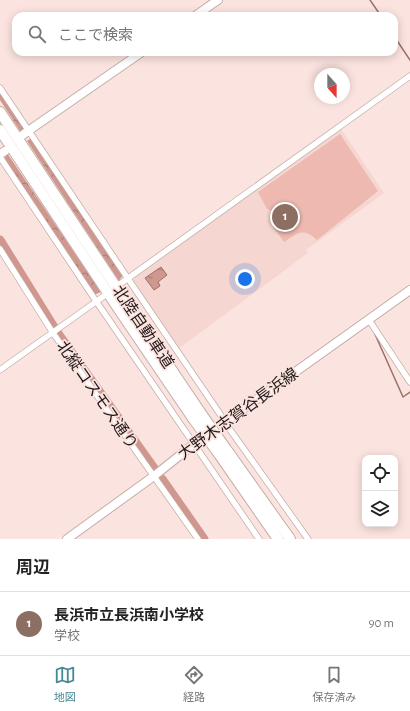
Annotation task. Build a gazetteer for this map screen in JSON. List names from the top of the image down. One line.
{"streets":{"highway":["北陸自動車道"],"main road":["大野木志賀谷長浜線"],"street":["北縦コスモス通り"]},"crossings":[["北縦コスモス通り","大野木志賀谷長浜線"]],"north":"bottom","page":{"search":"ここで検索","pins":"1","heading":"周辺","list":[{"mark":"1","name":"長浜市立長浜南小学校","note":"学校","value":"90 m"}],"nav":["地図","経路","保存済み"]}}
